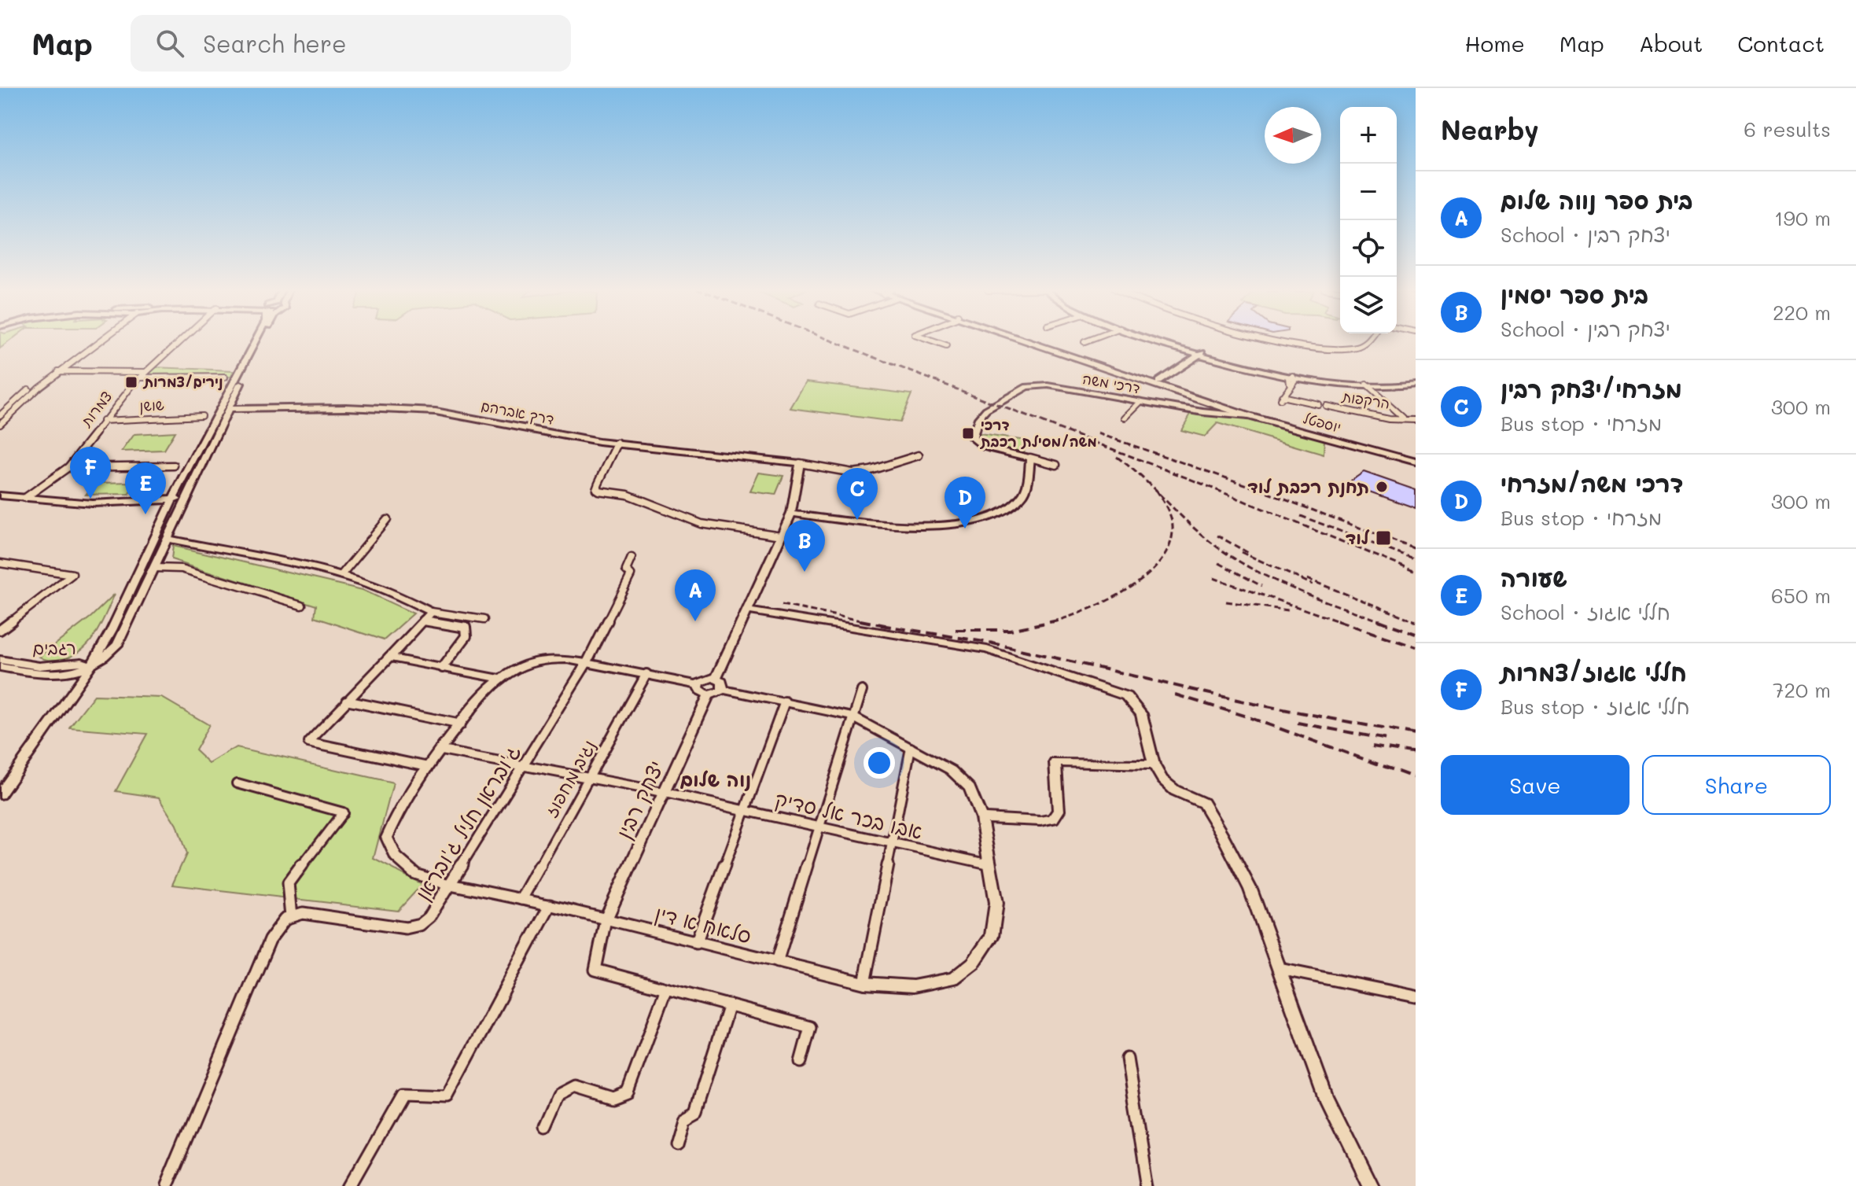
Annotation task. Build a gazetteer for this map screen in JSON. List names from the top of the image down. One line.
{"streets":{"main road":["יוספטל"],"street":["דרכי משה","הרקפות","שושן","צמרות","דרך אברהם","רגבים","נגיב מחפוז","יצחק רבין","אבו בכר אל סדיק","ג'ובראן חליל ג'ובראן","סלאח א דין"]},"crossings":[["דרכי משה","יוספטל"],["שושן","צמרות"],["נגיב מחפוז","אבו בכר אל סדיק"],["נגיב מחפוז","סלאח א דין"],["יצחק רבין","אבו בכר אל סדיק"],["יצחק רבין","סלאח א דין"],["אבו בכר אל סדיק","ג'ובראן חליל ג'ובראן"],["אבו בכר אל סדיק","סלאח א דין"],["ג'ובראן חליל ג'ובראן","סלאח א דין"]],"districts":["נוה שלום"],"places":{"transit":["נירים/צמרות","דרכי משה/מסילת רכבת","לוד"],"other":["תחנת רכבת לוד"]},"north":"left","page":{"header":"Map","search":"Search here","nav":["Home","Map","About","Contact"],"heading":["Nearby","6 results"],"map_buttons":["+","−"],"list":[{"mark":"A","name":"בית ספר נווה שלום","note":"School · יצחק רבין","value":"190 m"},{"mark":"B","name":"בית ספר יסמין","note":"School · יצחק רבין","value":"220 m"},{"mark":"C","name":"מזרחי/יצחק רבין","note":"Bus stop · מזרחי","value":"300 m"},{"mark":"D","name":"דרכי משה/מזרחי","note":"Bus stop · מזרחי","value":"300 m"},{"mark":"E","name":"שעורה","note":"School · חללי אגוז","value":"650 m"},{"mark":"F","name":"חללי אגוז/צמרות","note":"Bus stop · חללי אגוז","value":"720 m"}],"pins":["F","E","C","D","B","A"],"buttons":["Save","Share"]}}
